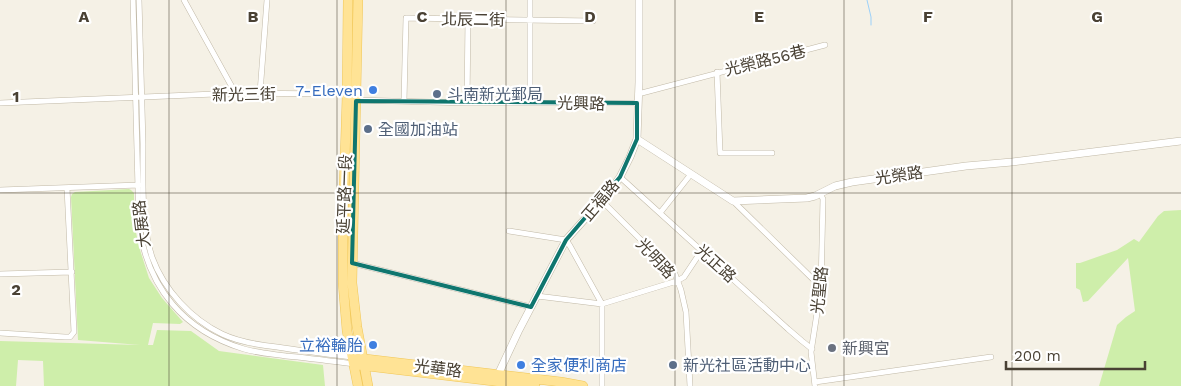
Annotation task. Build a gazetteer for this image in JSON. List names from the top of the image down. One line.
{"streets":{"main road":["延平路一段","光華路"],"street":["北辰二街","光榮路56巷","新光三街","光興路","光榮路","正福路","大展路","光明路","光正路","光聖路"]},"crossings":[["北辰二街","光興路"],["新光三街","光興路"],["新光三街","延平路一段"],["新光三街","大展路"],["光興路","延平路一段"],["光興路","正福路"],["光榮路","光聖路"],["延平路一段","大展路"],["延平路一段","光華路"],["正福路","光明路"],["正福路","光正路"],["正福路","光華路"],["大展路","光華路"],["光正路","光聖路"]],"places":["7-Eleven","斗南新光郵局","全國加油站","立裕輪胎","新興宮","全家便利商店","新光社區活動中心"],"scale_bar":"200 m","grid":{"columns":["A","B","C","D","E","F","G"],"rows":["1","2"]}}
